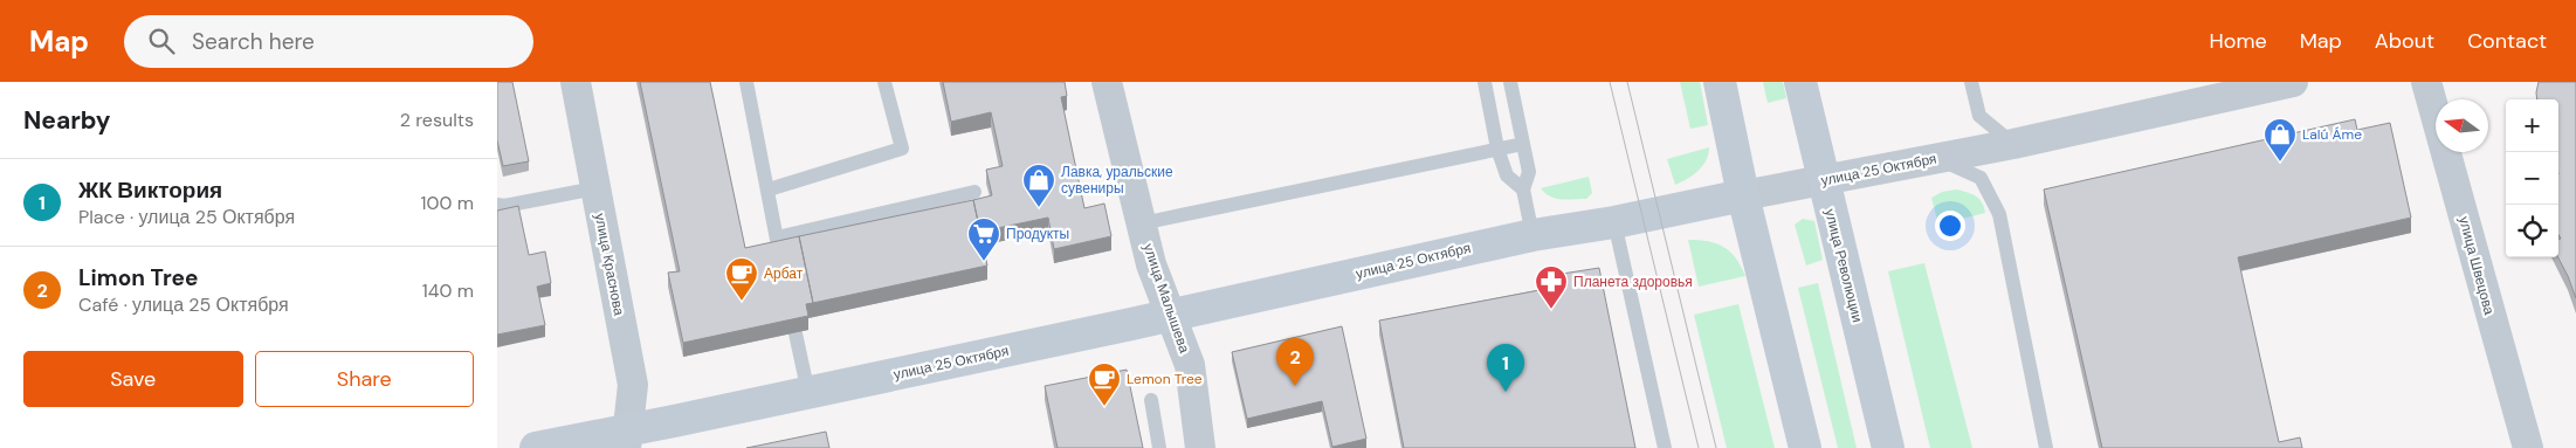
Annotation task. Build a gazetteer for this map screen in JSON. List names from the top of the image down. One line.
{"streets":{"street":["улица 25 Октября","улица Краснова","улица Революции","улица Швецова","улица Малышева"]},"crossings":[["улица 25 Октября","улица Краснова"],["улица 25 Октября","улица Революции"],["улица 25 Октября","улица Малышева"]],"places":{"shop":["Lalú Áme","Лавка, уральские сувениры"],"supermarket":["Продукты"],"cafe":["Арбат","Lemon Tree"],"pharmacy":["Планета здоровья"]},"north":"left","page":{"header":"Map","search":"Search here","nav":["Home","Map","About","Contact"],"heading":["Nearby","2 results"],"map_buttons":["+","−"],"list":[{"mark":"1","name":"ЖК Виктория","note":"Place · улица 25 Октября","value":"100 m"},{"mark":"2","name":"Limon Tree","note":"Café · улица 25 Октября","value":"140 m"}],"buttons":["Save","Share"],"pins":["2","1"]}}
